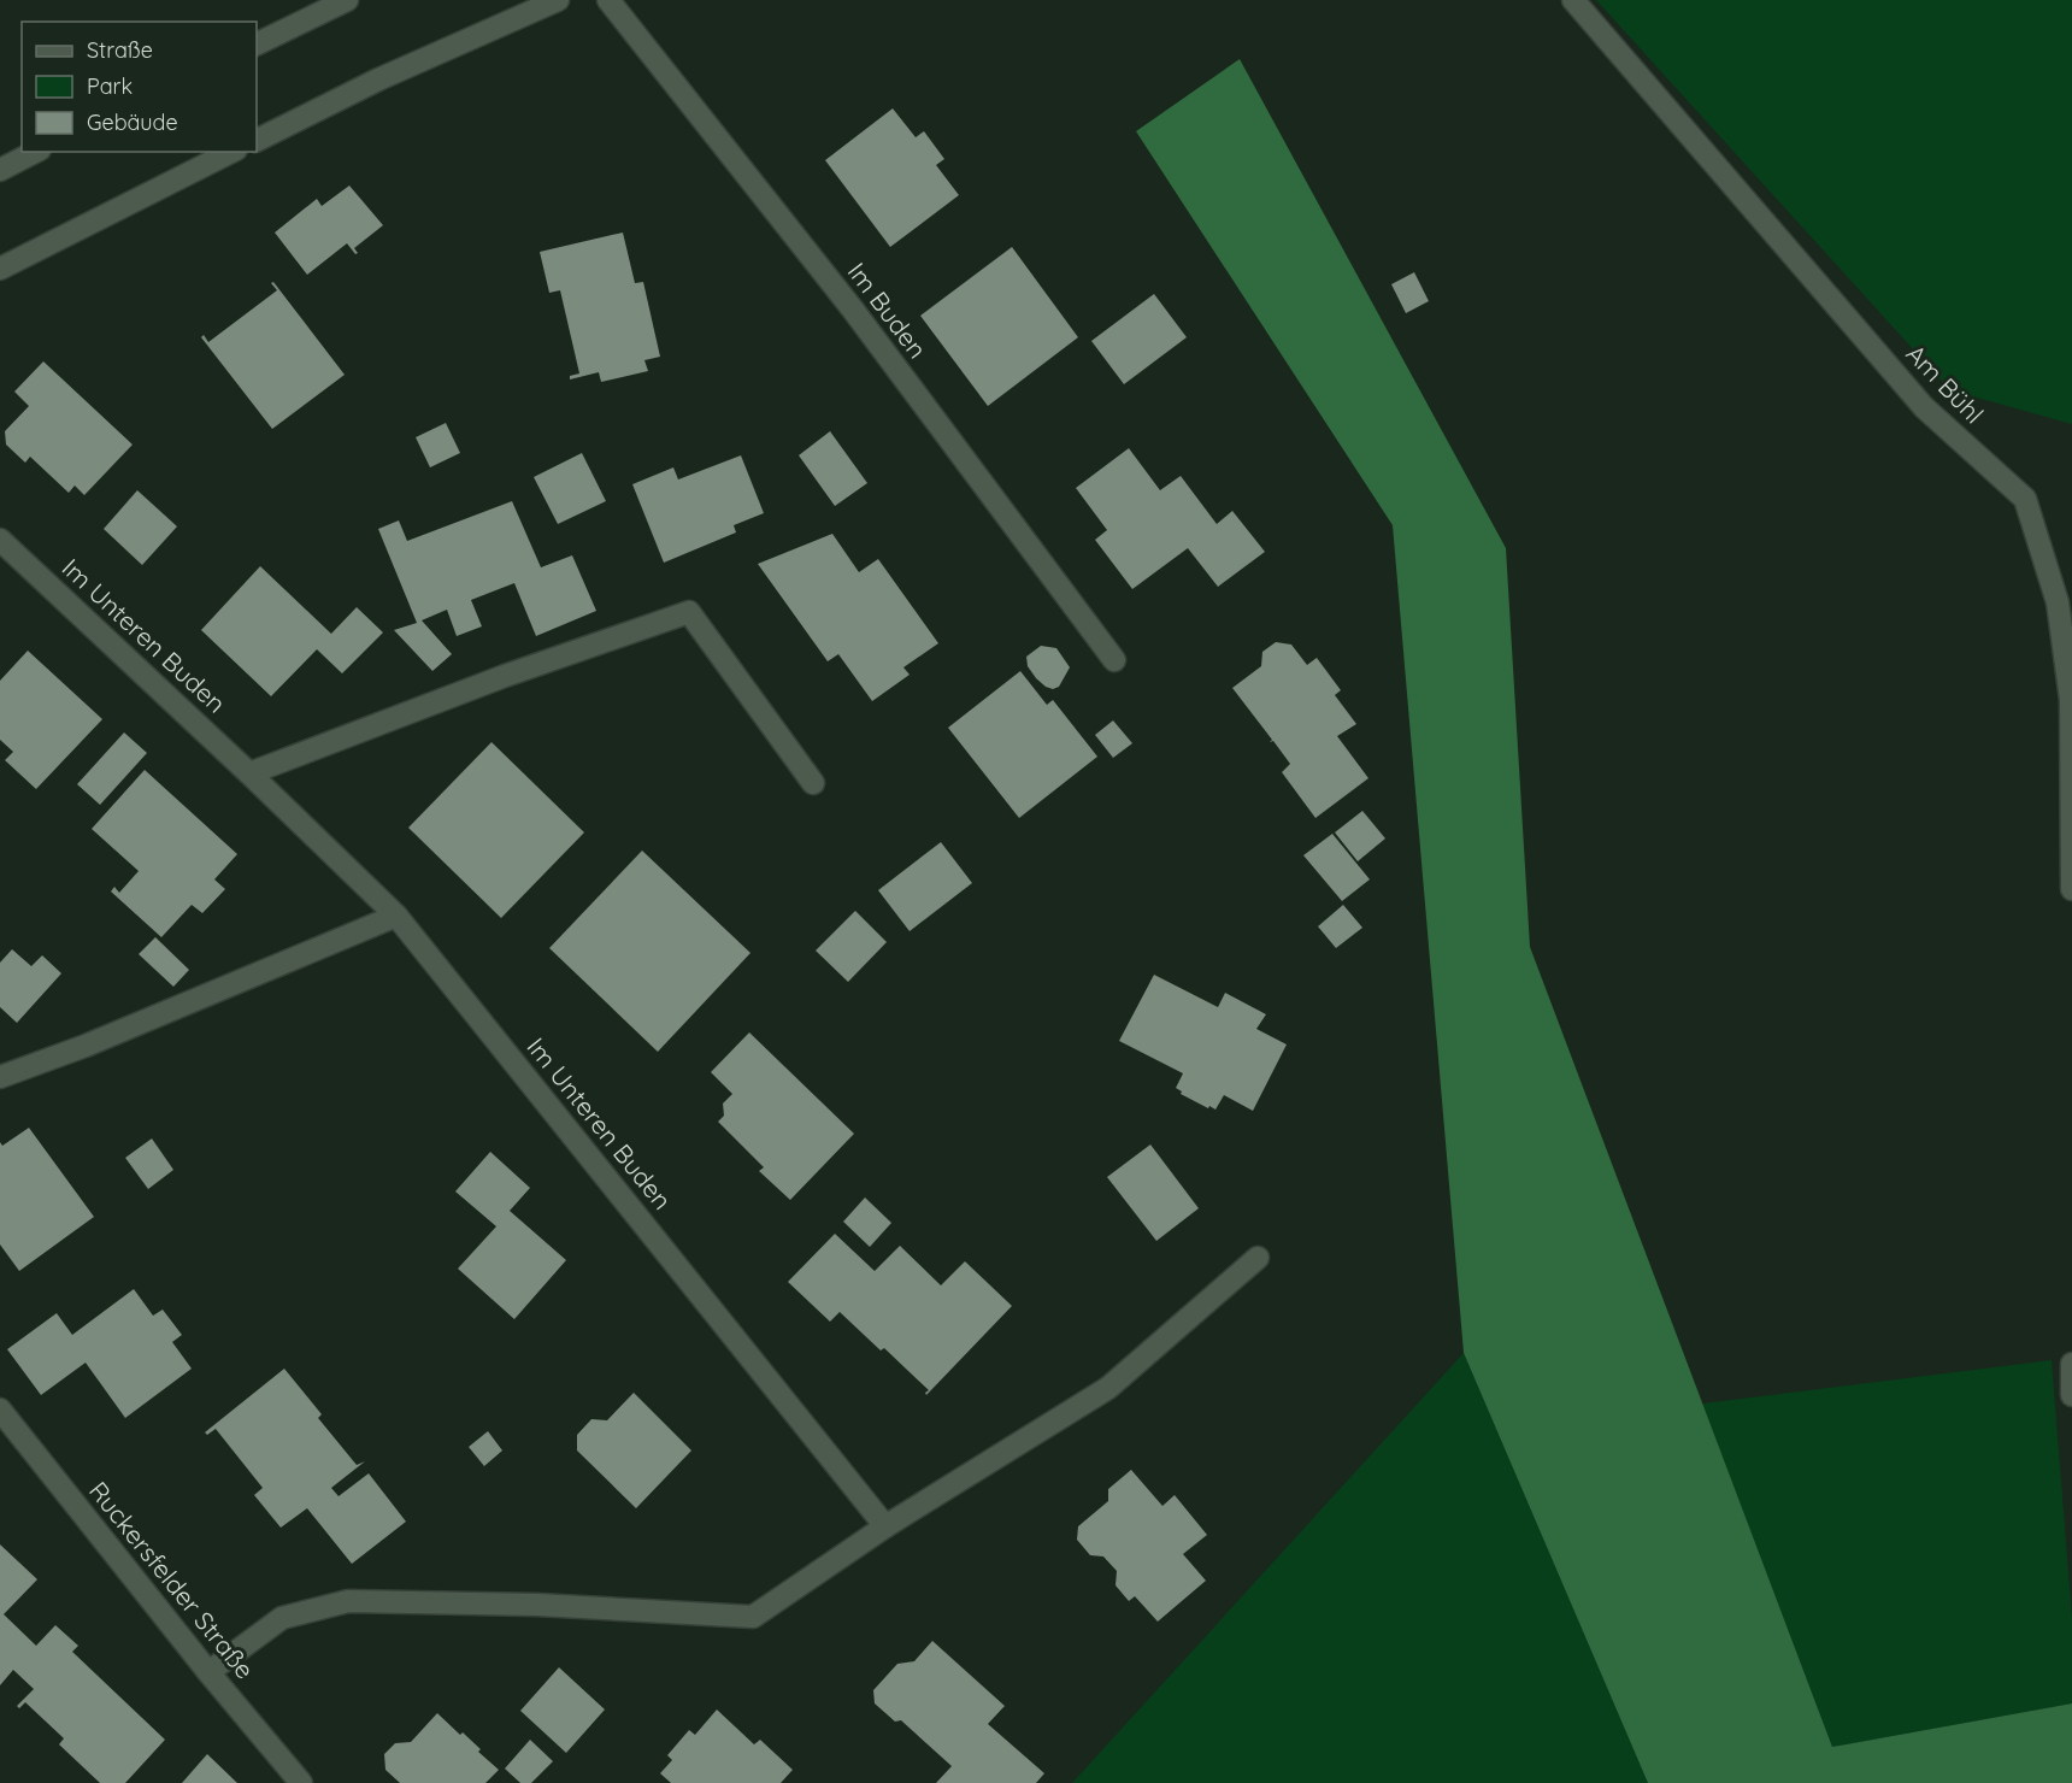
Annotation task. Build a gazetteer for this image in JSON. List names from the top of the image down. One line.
{"streets":{"street":["Im Buden","Am Bühl","Im Unteren Buden","Ruckersfelder Straße"]},"legend":["Straße","Park","Gebäude"]}
